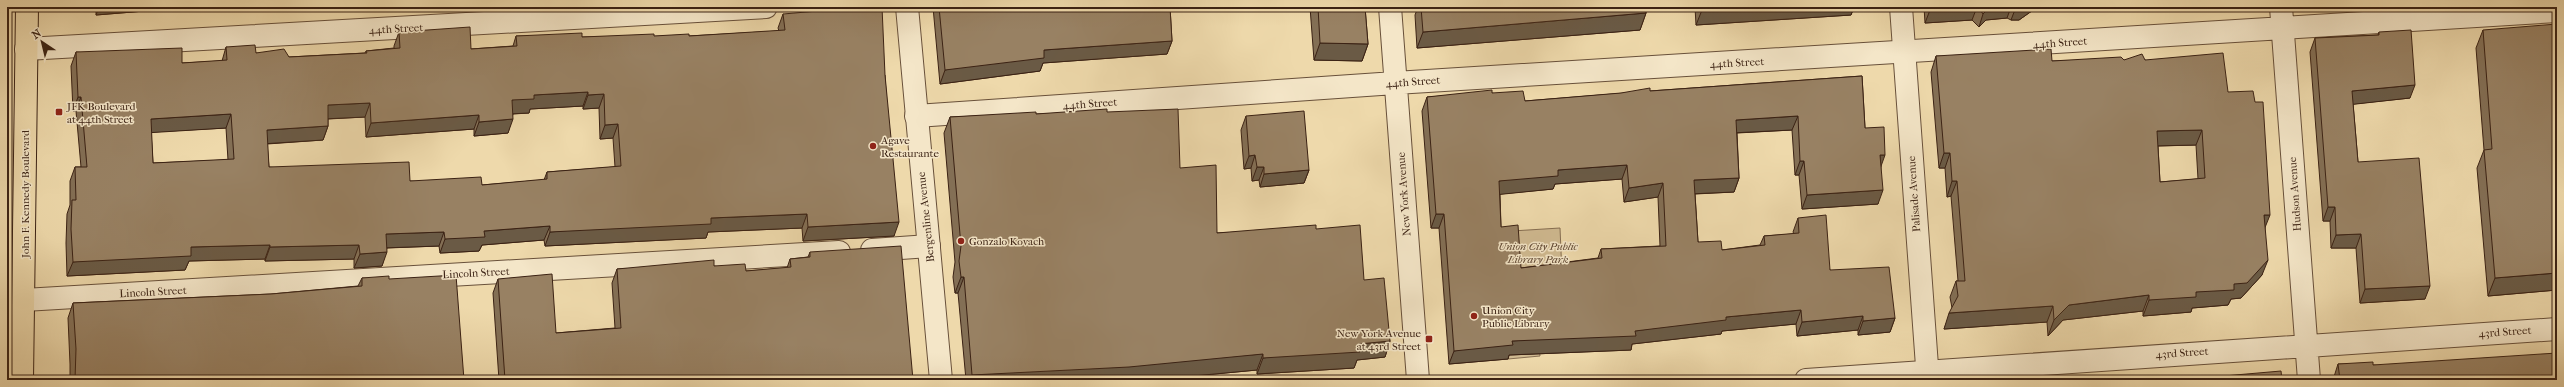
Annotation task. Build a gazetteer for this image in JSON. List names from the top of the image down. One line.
{"streets":{"main road":["John F. Kennedy Boulevard"],"street":["44th Street","New York Avenue","Palisade Avenue","Hudson Avenue","Bergenline Avenue","Lincoln Street","43rd Street"]},"crossings":[["44th Street","John F. Kennedy Boulevard"],["44th Street","New York Avenue"],["44th Street","Palisade Avenue"],["44th Street","Hudson Avenue"],["44th Street","Bergenline Avenue"],["John F. Kennedy Boulevard","Lincoln Street"],["Palisade Avenue","43rd Street"],["Hudson Avenue","43rd Street"],["Bergenline Avenue","Lincoln Street"]],"parks":["Union City Public Library Park"],"places":{"transit":["JFK Boulevard at 44th Street","New York Avenue at 43rd Street"],"other":["Agave Restaurante","Gonzalo Kovach","Union City Public Library"]},"north":"top left"}
